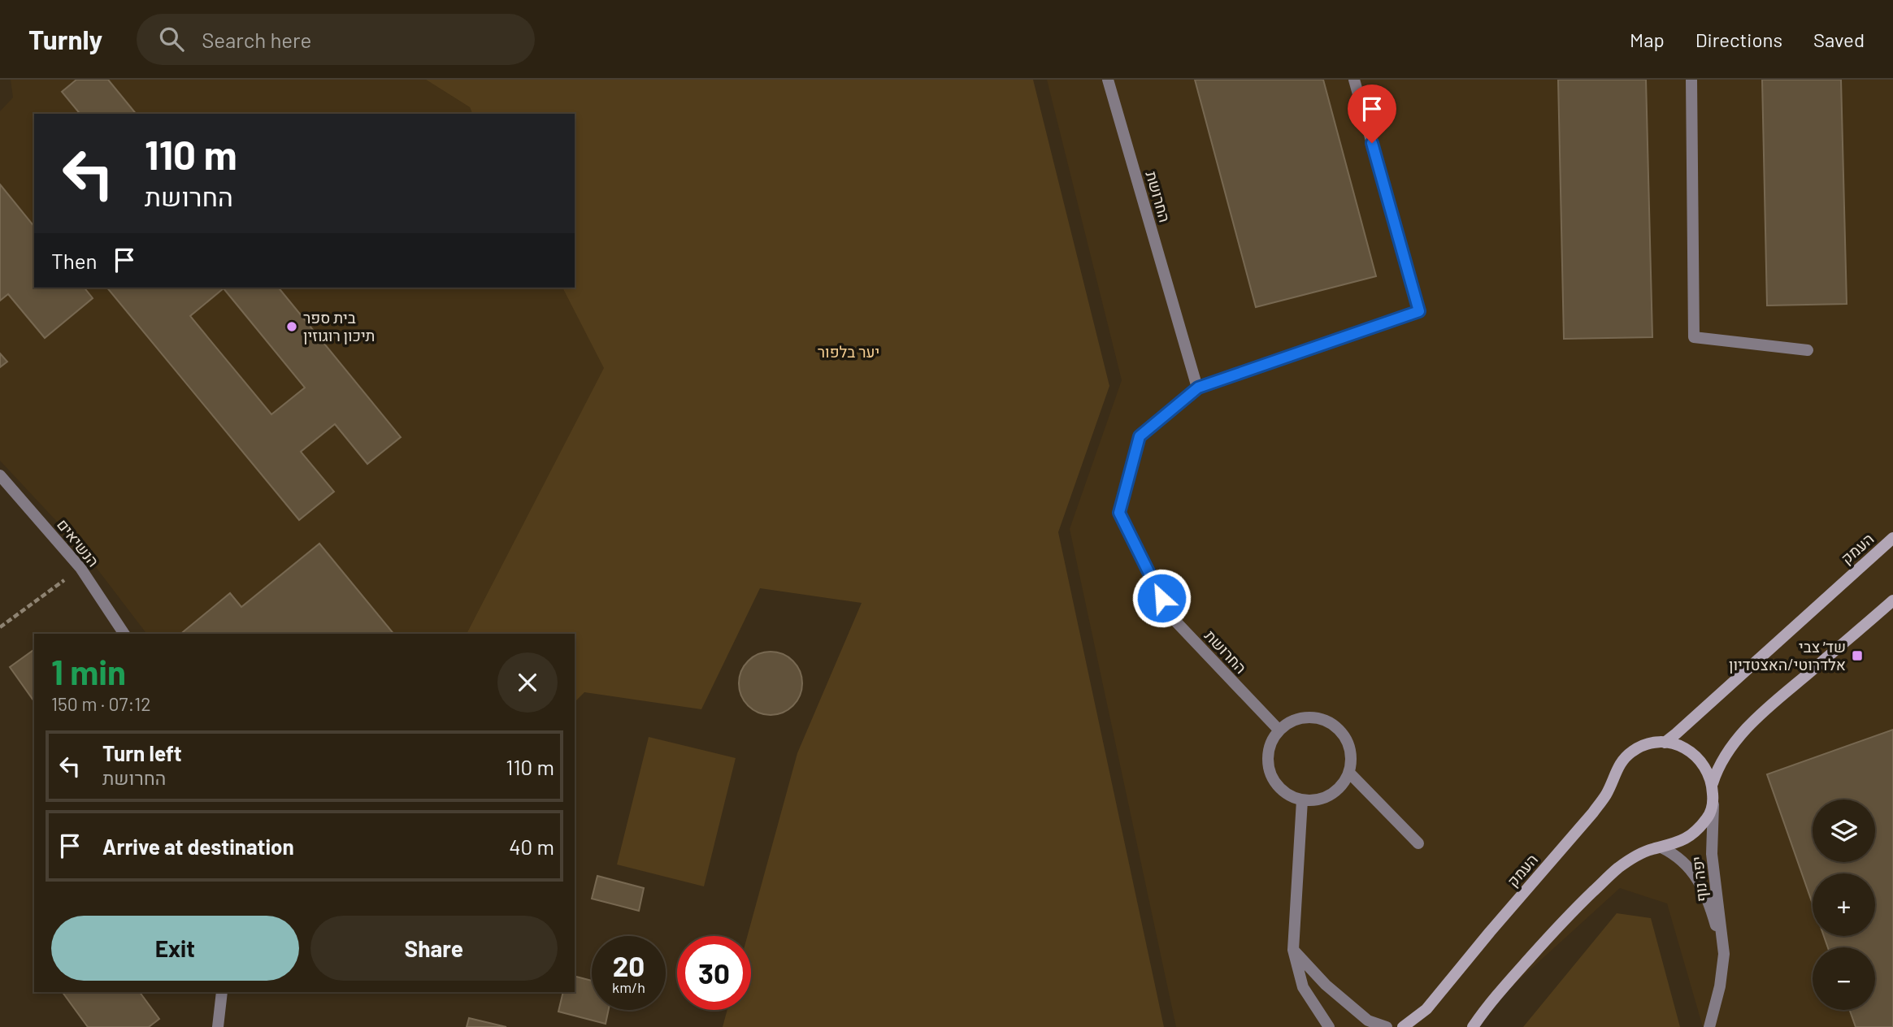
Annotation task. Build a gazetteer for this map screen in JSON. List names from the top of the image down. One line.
{"streets":{"main road":["העמק"],"street":["החרושת","הנשיאים","יפה נוף"]},"parks":["יער בלפור"],"places":{"other":["בית ספר תיכון רוגוזין"],"transit":["שד׳ צבי אלדרוטי/האצטדיון"]},"page":{"header":"Turnly","search":"Search here","nav":["Map","Directions","Saved"],"turn":["110 m","החרושת"],"then":"Then","heading":["1 min","150 m · 07:12"],"list":[{"name":"Turn left","note":"החרושת","value":"110 m"},{"name":"Arrive at destination","value":"40 m"}],"map_buttons":["+","−"],"buttons":["Exit","Share"],"speed":"20 km/h","limit":"30"}}
